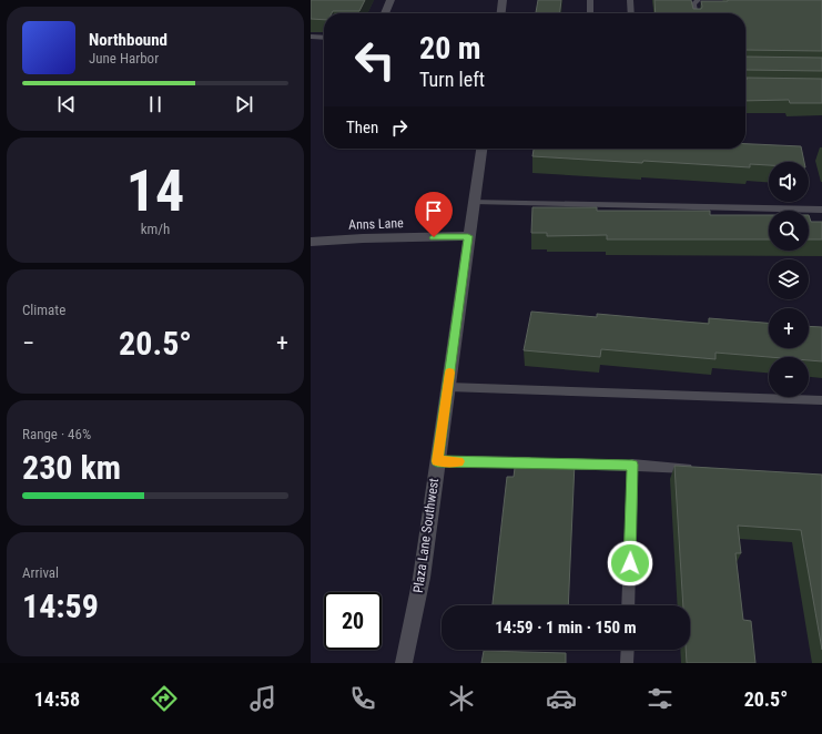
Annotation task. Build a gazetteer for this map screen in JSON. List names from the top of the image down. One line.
{"streets":{"street":["Anns Lane","Plaza Lane Southwest"]},"crossings":[["Anns Lane","Plaza Lane Southwest"]],"page":{"turn":["20 m","Turn left"],"song":["Northbound","June Harbor"],"then":"Then","tile":[["14","km/h"],"Climate",["Range · 46%","230 km"],["Arrival","14:59"]],"map_buttons":["+","−"],"heat":["−","20.5°","+"],"limit":"20","trip":"14:59 · 1 min · 150 m","tabs":["14:58","20.5°"]}}
